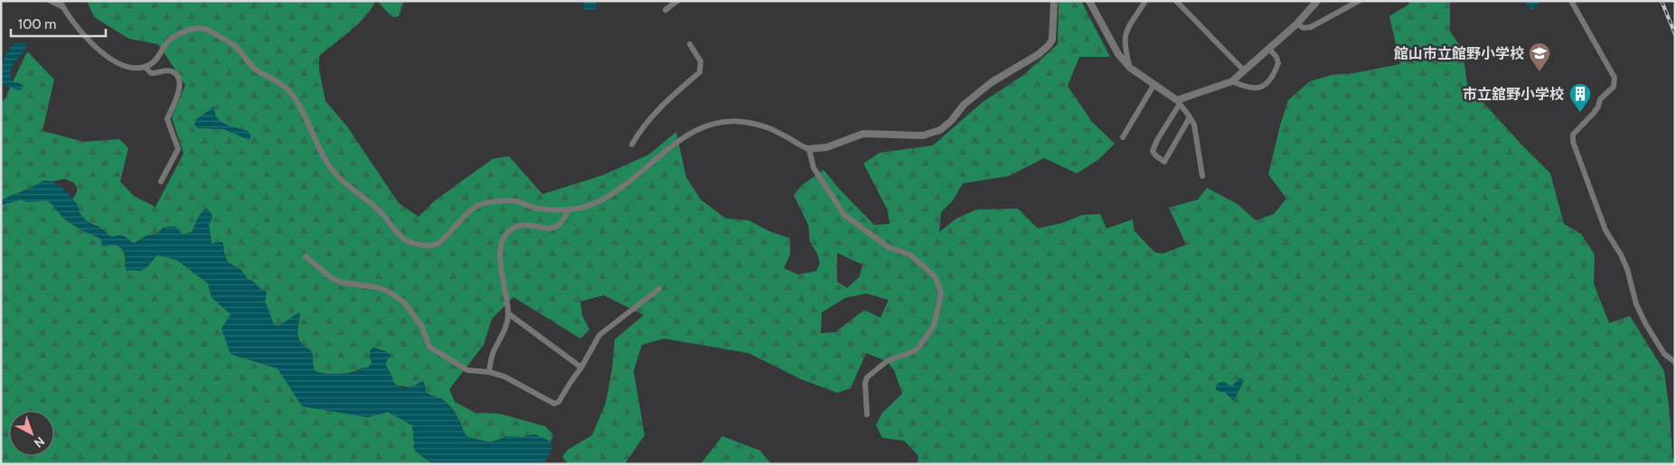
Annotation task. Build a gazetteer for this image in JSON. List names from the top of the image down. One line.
{"places":{"school or university":["館山市立館野小学校"],"building":["市立舘野小学校"]},"scale_bar":"100 m","north":"bottom right"}
